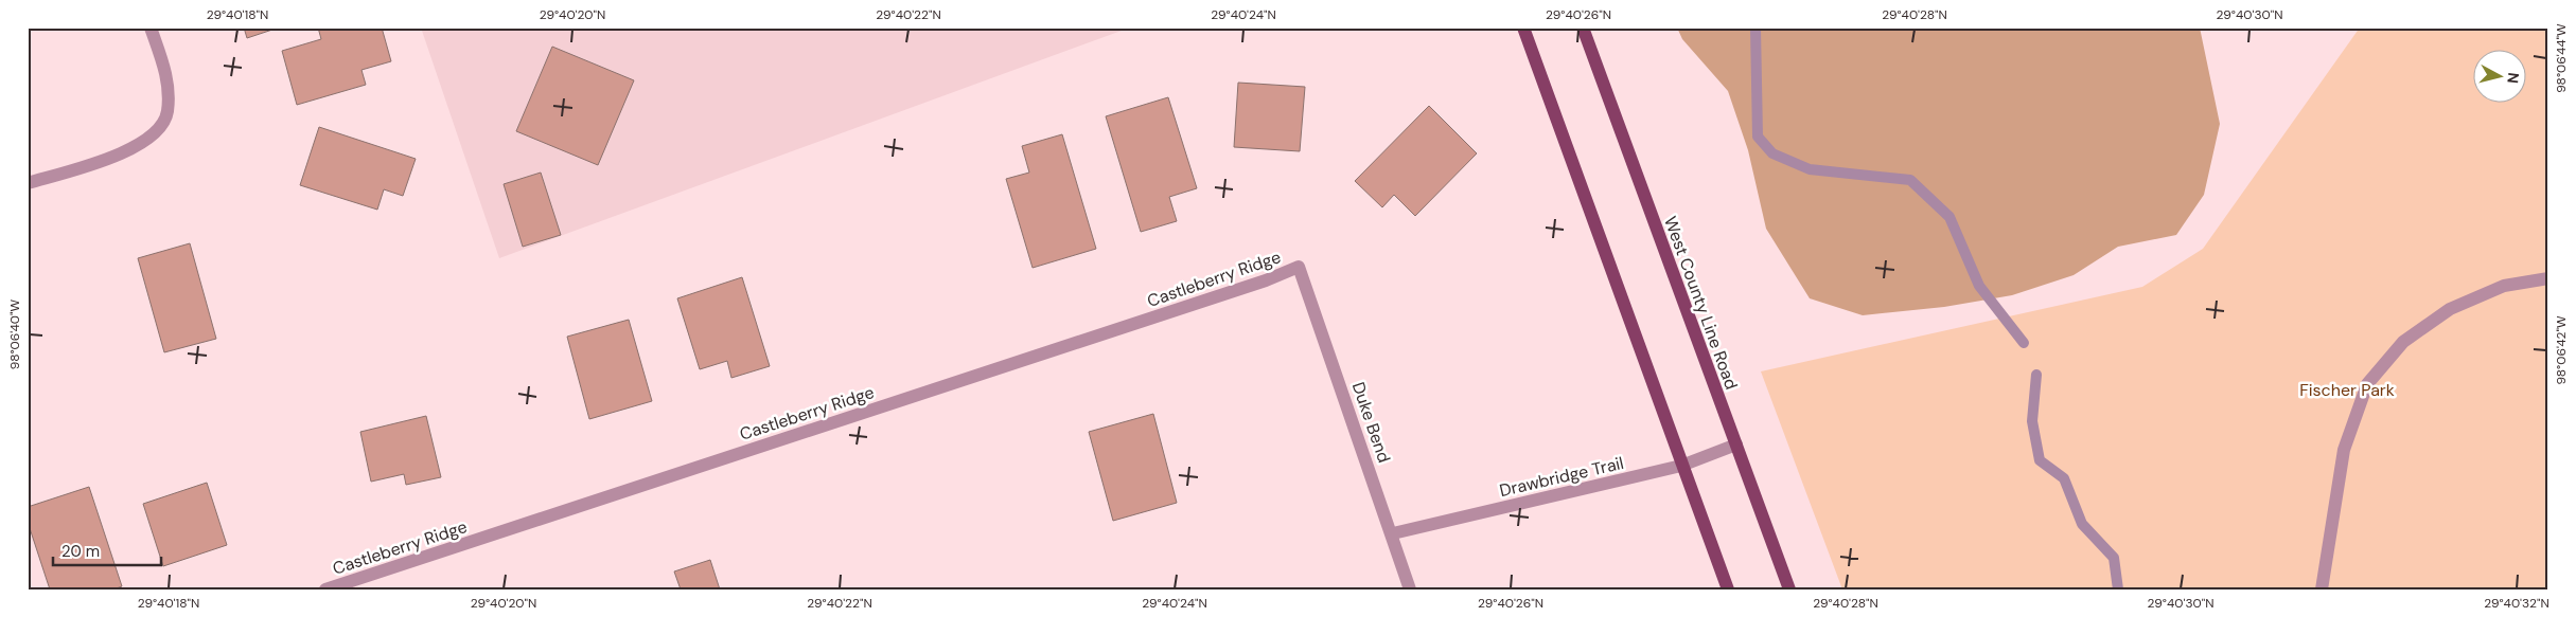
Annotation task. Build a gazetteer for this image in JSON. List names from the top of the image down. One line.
{"streets":{"main road":["West County Line Road"],"street":["Castleberry Ridge","Duke Bend","Drawbridge Trail"]},"crossings":[["Castleberry Ridge","Duke Bend"],["West County Line Road","Drawbridge Trail"],["Duke Bend","Drawbridge Trail"]],"parks":["Fischer Park"],"scale_bar":"20 m","north":"right","coordinates":["29°40'18\"N","29°40'20\"N","29°40'22\"N","29°40'24\"N","29°40'26\"N","29°40'28\"N","29°40'30\"N","98°06'44\"W","98°06'40\"W","98°06'42\"W","29°40'32\"N"]}
